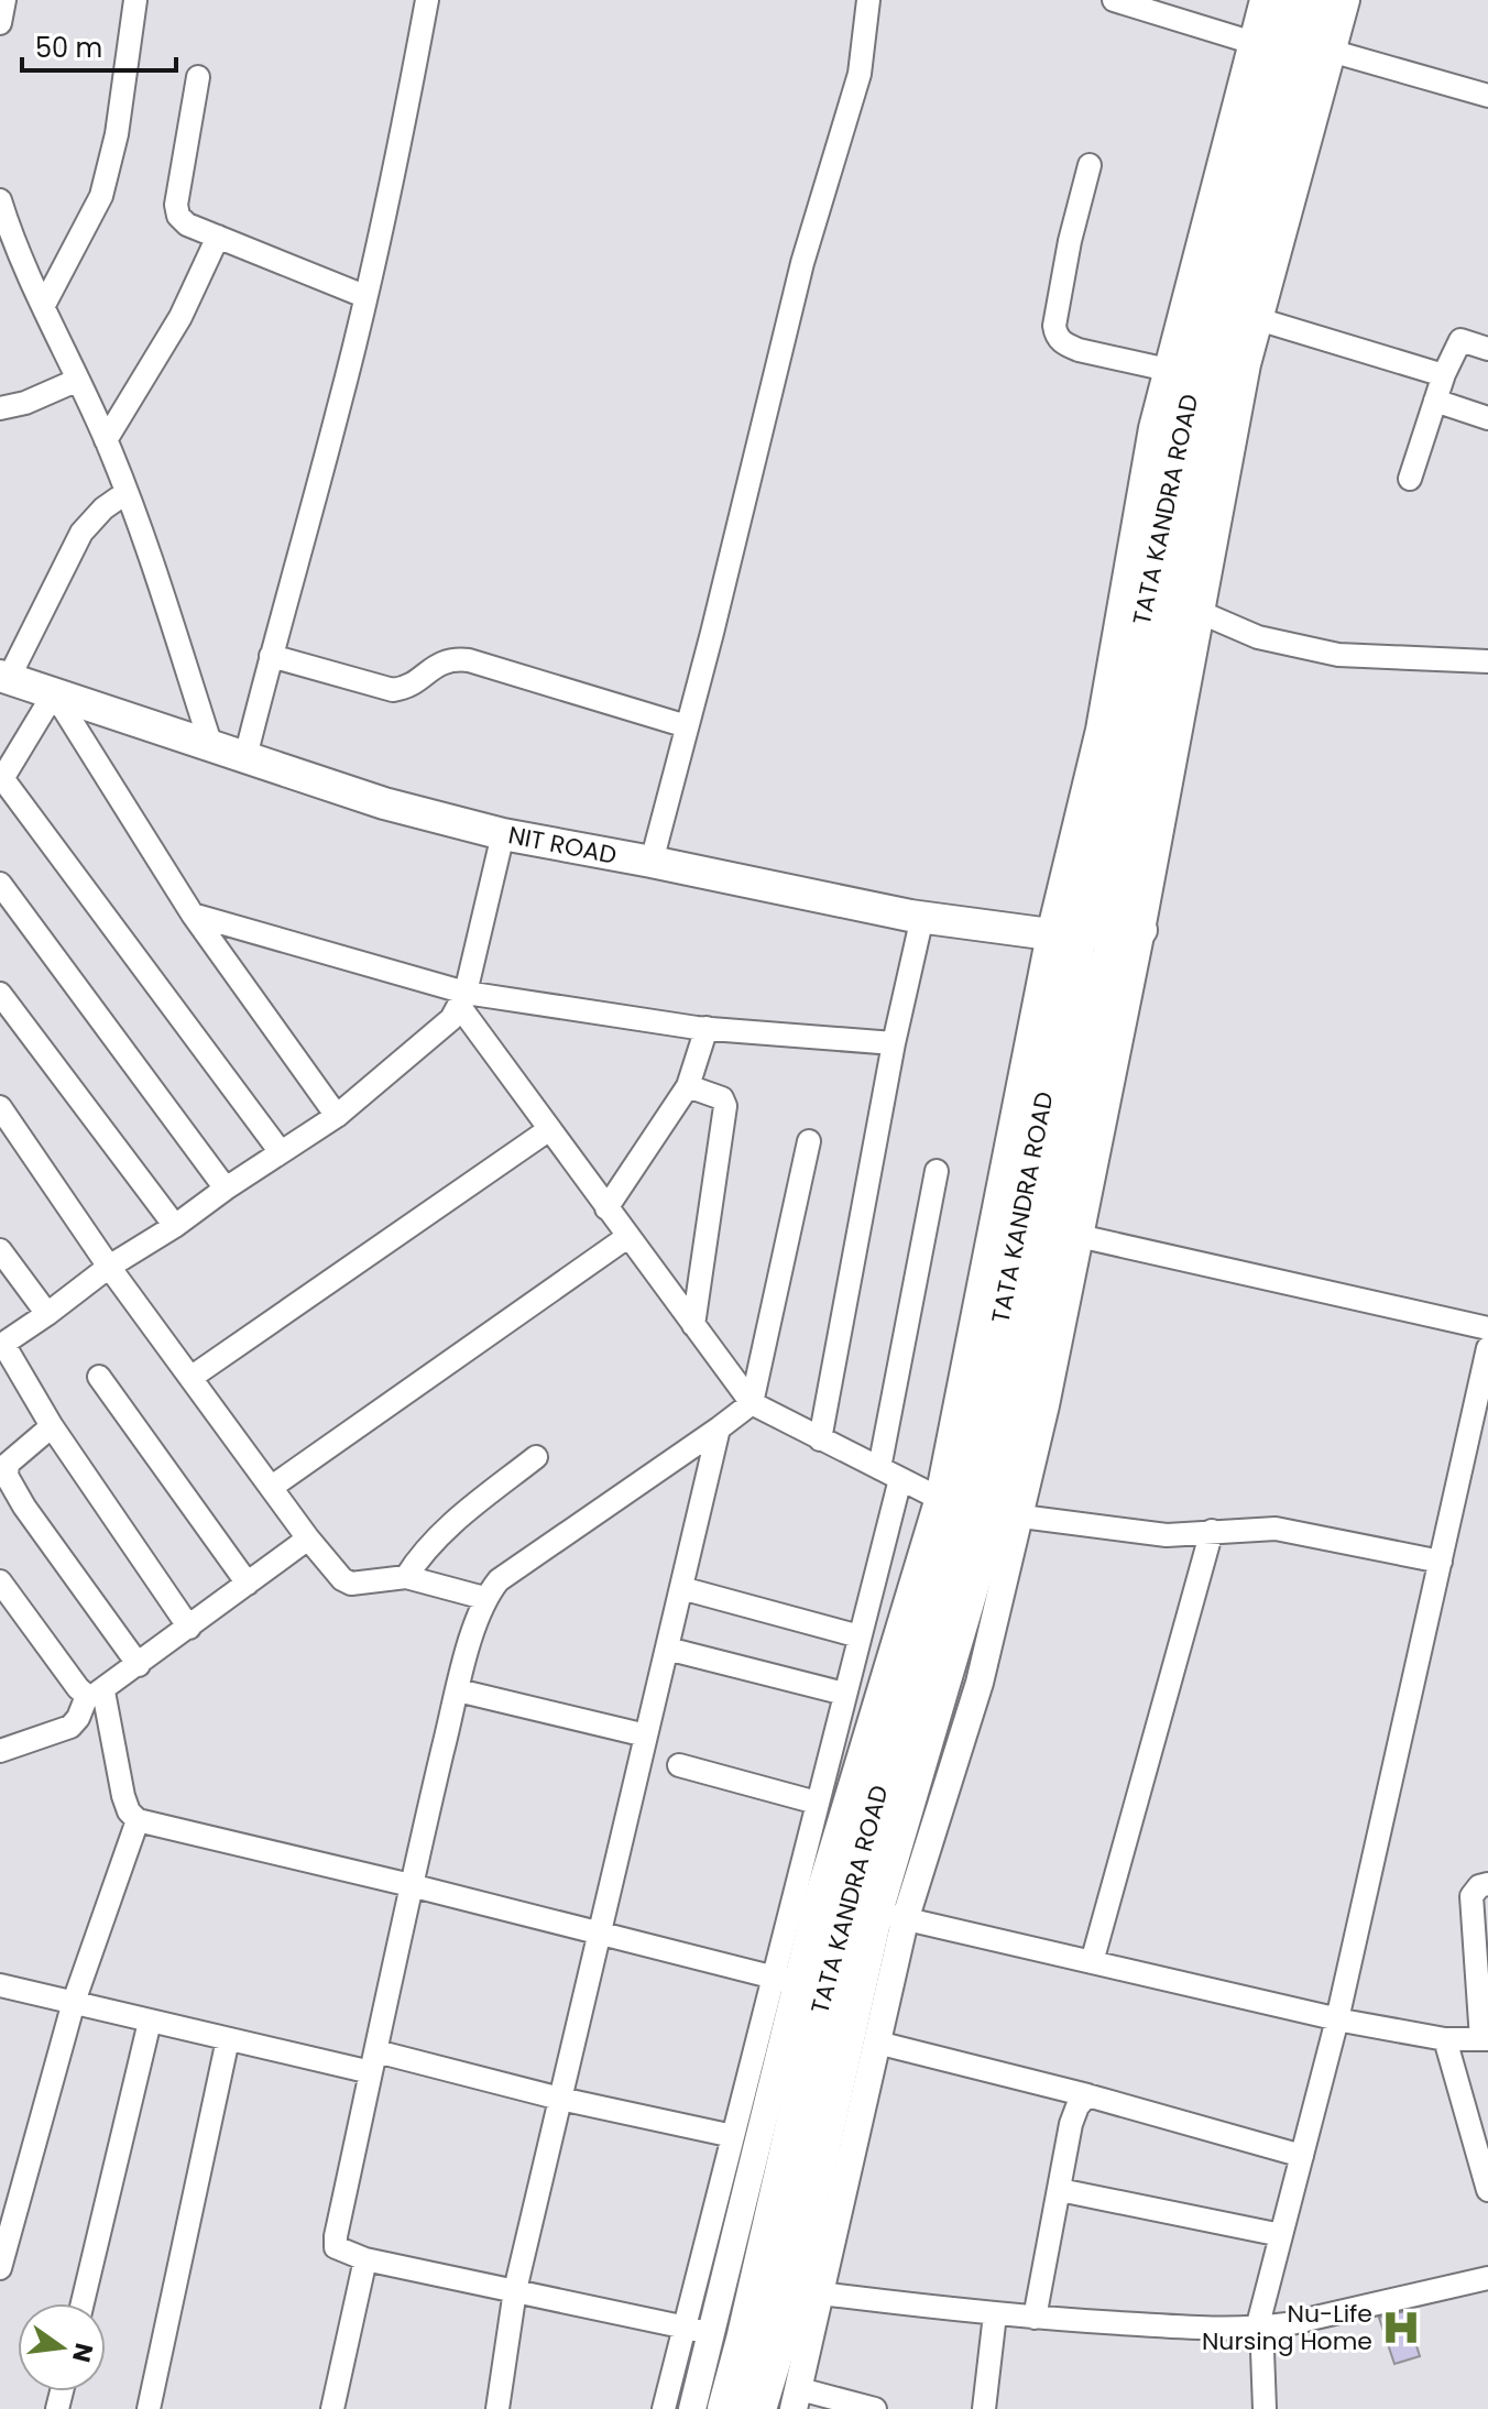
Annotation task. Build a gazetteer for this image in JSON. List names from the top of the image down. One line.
{"streets":{"main road":["TATA KANDRA ROAD","NIT ROAD"]},"crossings":[["TATA KANDRA ROAD","NIT ROAD"]],"places":{"hospital":["Nu-Life Nursing Home"]},"scale_bar":"50 m","north":"right"}
